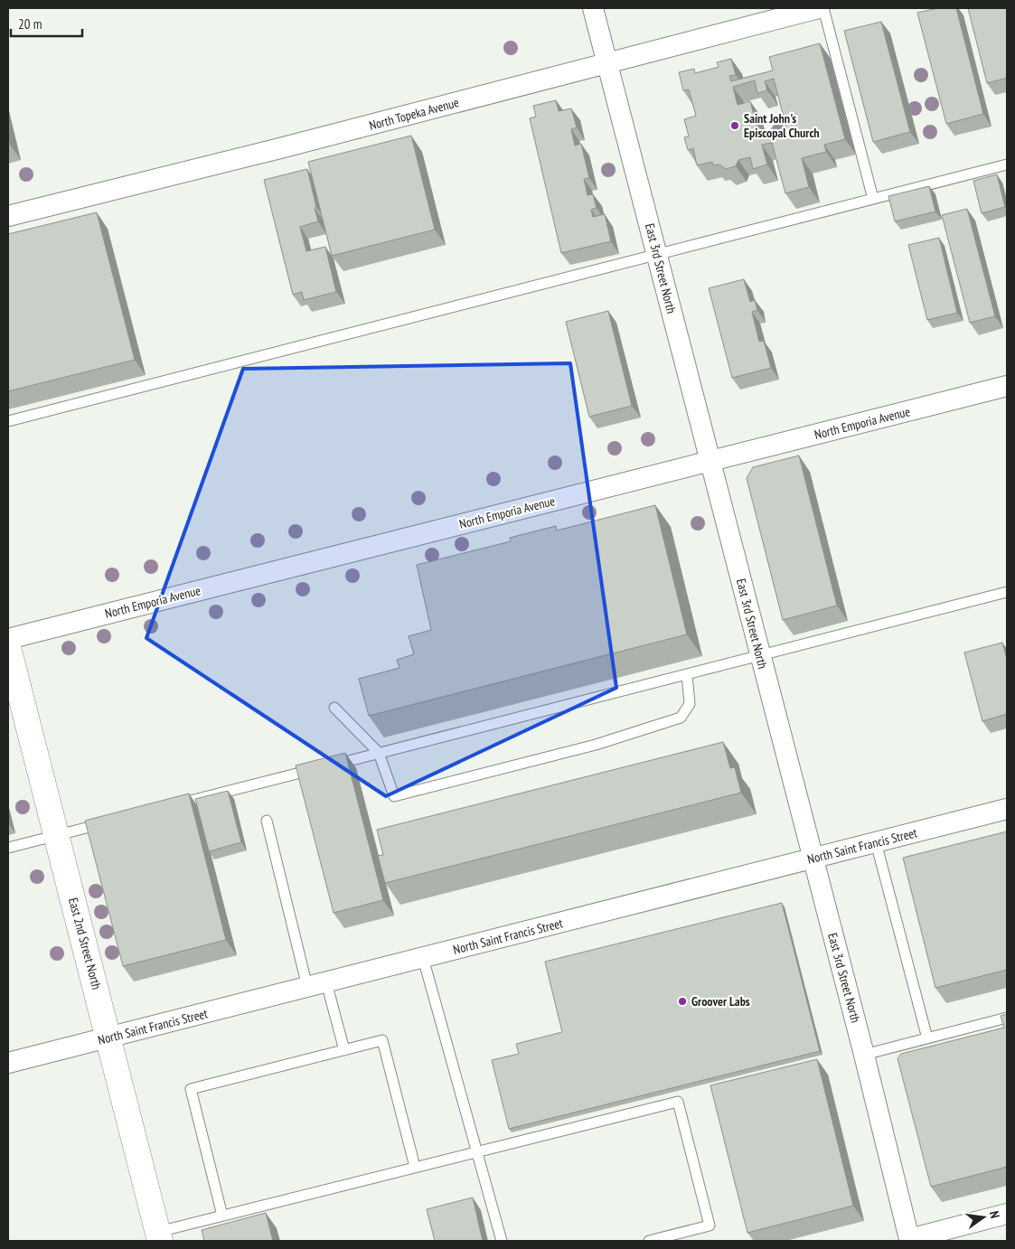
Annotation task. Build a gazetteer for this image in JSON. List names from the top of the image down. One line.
{"streets":{"street":["North Topeka Avenue","East 3rd Street North","North Emporia Avenue","North Saint Francis Street","East 2nd Street North"]},"crossings":[["North Topeka Avenue","East 3rd Street North"],["East 3rd Street North","North Emporia Avenue"],["East 3rd Street North","North Saint Francis Street"],["North Saint Francis Street","East 2nd Street North"]],"places":["Saint John's Episcopal Church","Groover Labs"],"scale_bar":"20 m","north":"right"}
